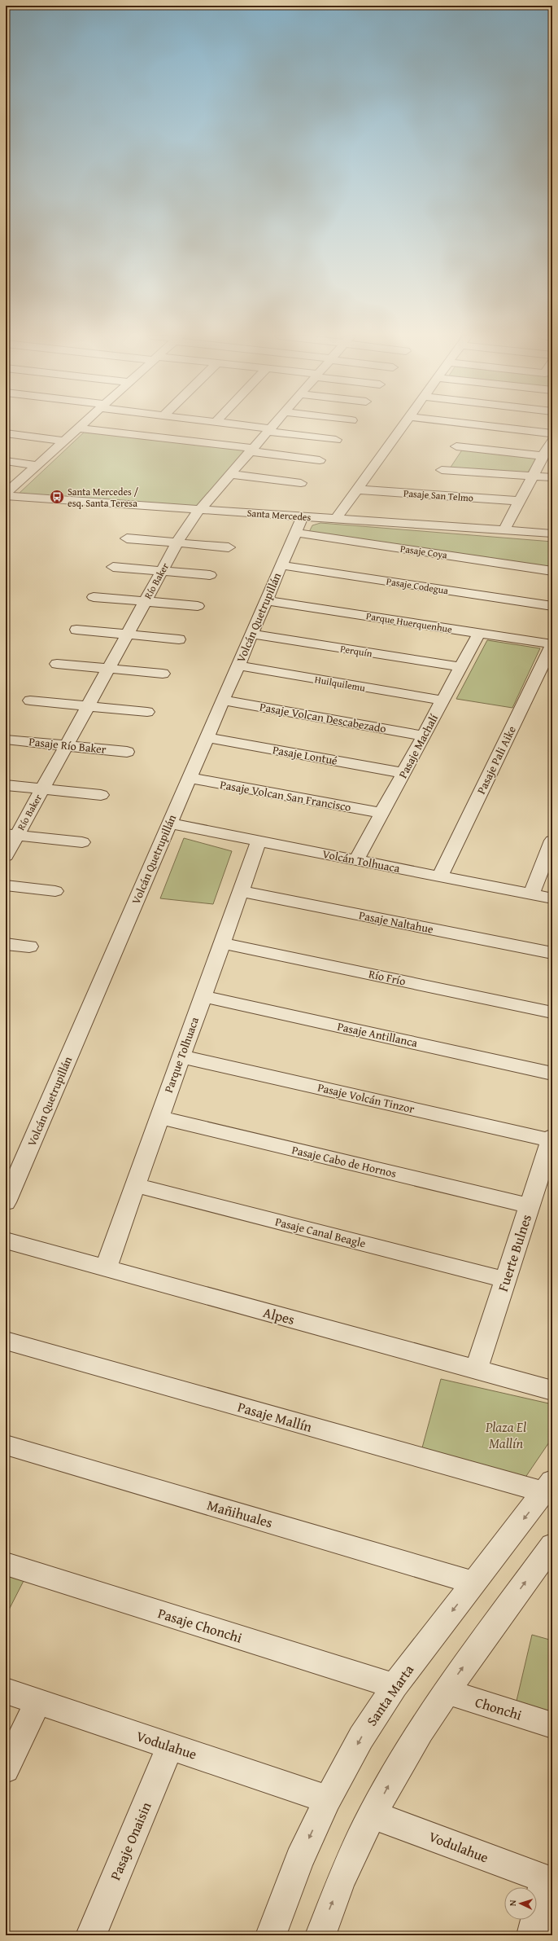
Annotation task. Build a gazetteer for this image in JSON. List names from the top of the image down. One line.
{"streets":{"street":["Pasaje San Telmo","Santa Mercedes","Pasaje Coya","Río Baker","Pasaje Codegua","Volcán Quetrupillán","Parque Huerquenhue","Perquín","Huilquilemu","Pasaje Volcan Descabezado","Pasaje Río Baker","Pasaje Machalí","Pasaje Lontué","Pasaje Pali Aike","Pasaje Volcan San Francisco","Volcán Tolhuaca","Pasaje Naltahue","Río Frío","Pasaje Antillanca","Parque Tolhuaca","Pasaje Volcán Tinzor","Pasaje Cabo de Hornos","Pasaje Canal Beagle","Fuerte Bulnes","Alpes","Pasaje Mallín","Mañihuales","Pasaje Chonchi","Santa Marta","Chonchi","Vodulahue","Pasaje Onaisin"]},"crossings":[["Santa Mercedes","Río Baker"],["Santa Mercedes","Volcán Quetrupillán"],["Pasaje Coya","Volcán Quetrupillán"],["Río Baker","Pasaje Río Baker"],["Pasaje Codegua","Volcán Quetrupillán"],["Volcán Quetrupillán","Parque Huerquenhue"],["Volcán Quetrupillán","Perquín"],["Volcán Quetrupillán","Huilquilemu"],["Volcán Quetrupillán","Pasaje Volcan Descabezado"],["Volcán Quetrupillán","Pasaje Lontué"],["Volcán Quetrupillán","Pasaje Volcan San Francisco"],["Volcán Quetrupillán","Volcán Tolhuaca"],["Parque Huerquenhue","Pasaje Machalí"],["Parque Huerquenhue","Pasaje Pali Aike"],["Perquín","Pasaje Machalí"],["Huilquilemu","Pasaje Machalí"],["Pasaje Volcan Descabezado","Pasaje Machalí"],["Pasaje Machalí","Pasaje Lontué"],["Pasaje Machalí","Pasaje Volcan San Francisco"],["Pasaje Machalí","Volcán Tolhuaca"],["Pasaje Pali Aike","Volcán Tolhuaca"],["Volcán Tolhuaca","Parque Tolhuaca"],["Pasaje Naltahue","Parque Tolhuaca"],["Río Frío","Parque Tolhuaca"],["Pasaje Antillanca","Parque Tolhuaca"],["Parque Tolhuaca","Pasaje Volcán Tinzor"],["Parque Tolhuaca","Pasaje Cabo de Hornos"],["Parque Tolhuaca","Pasaje Canal Beagle"],["Parque Tolhuaca","Alpes"],["Pasaje Volcán Tinzor","Fuerte Bulnes"],["Pasaje Cabo de Hornos","Fuerte Bulnes"],["Pasaje Canal Beagle","Fuerte Bulnes"],["Fuerte Bulnes","Alpes"],["Pasaje Mallín","Santa Marta"],["Mañihuales","Santa Marta"],["Pasaje Chonchi","Santa Marta"],["Santa Marta","Vodulahue"],["Vodulahue","Pasaje Onaisin"]],"parks":["Plaza El Mallín"],"places":{"bus stop":["Santa Mercedes / esq. Santa Teresa"]},"north":"left"}
